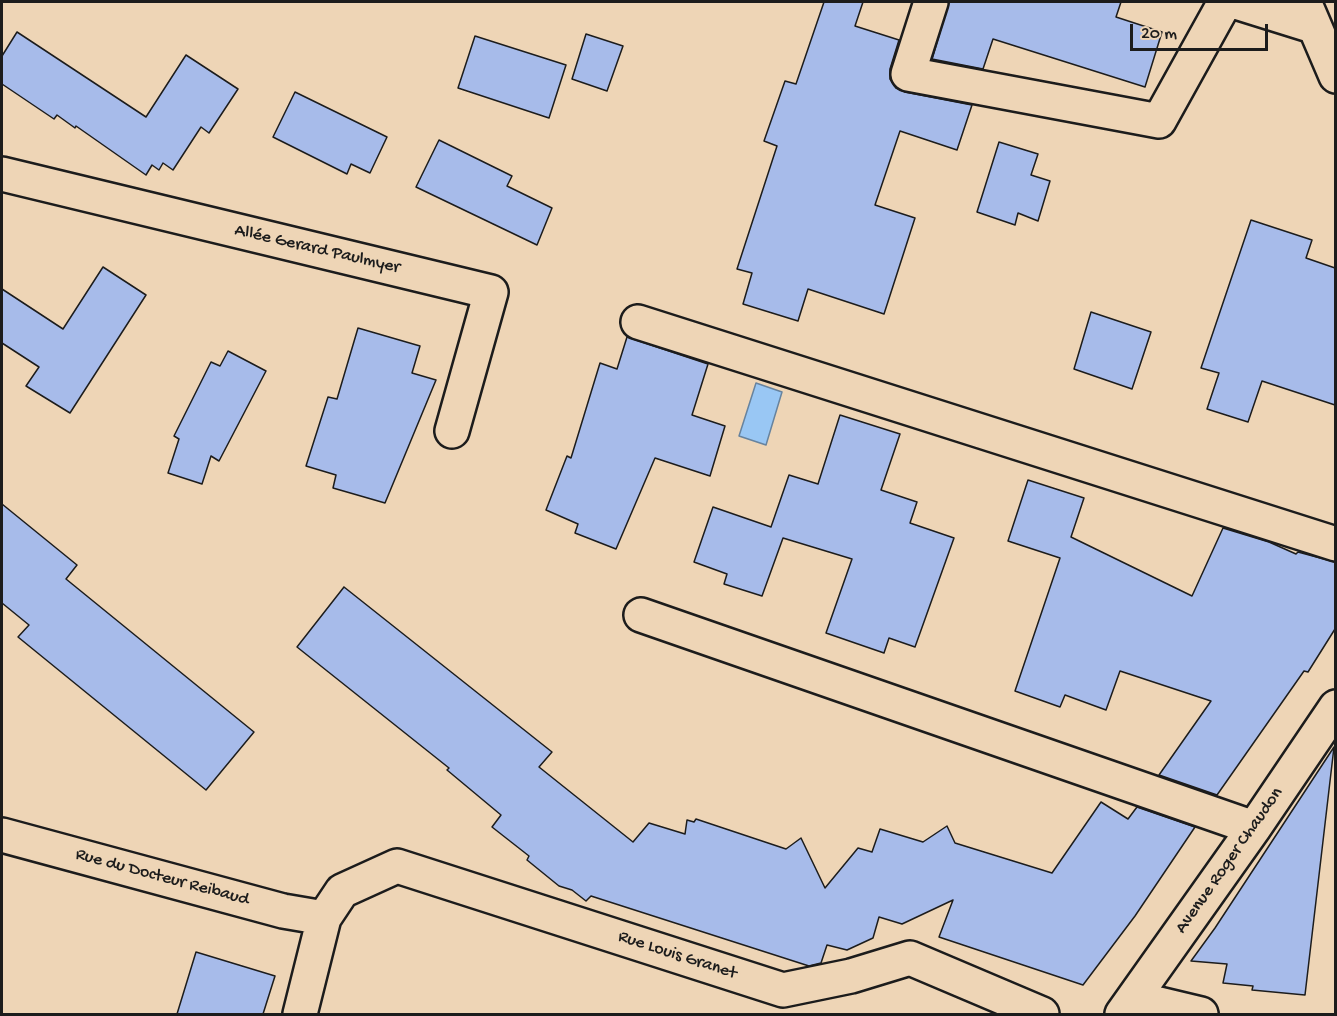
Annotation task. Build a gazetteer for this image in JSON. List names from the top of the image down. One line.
{"streets":{"street":["Allée Gerard Paulmyer","Avenue Roger Chaudon","Rue du Docteur Reibaud","Rue Louis Granet"]},"crossings":[["Rue du Docteur Reibaud","Rue Louis Granet"]],"scale_bar":"20 m"}
